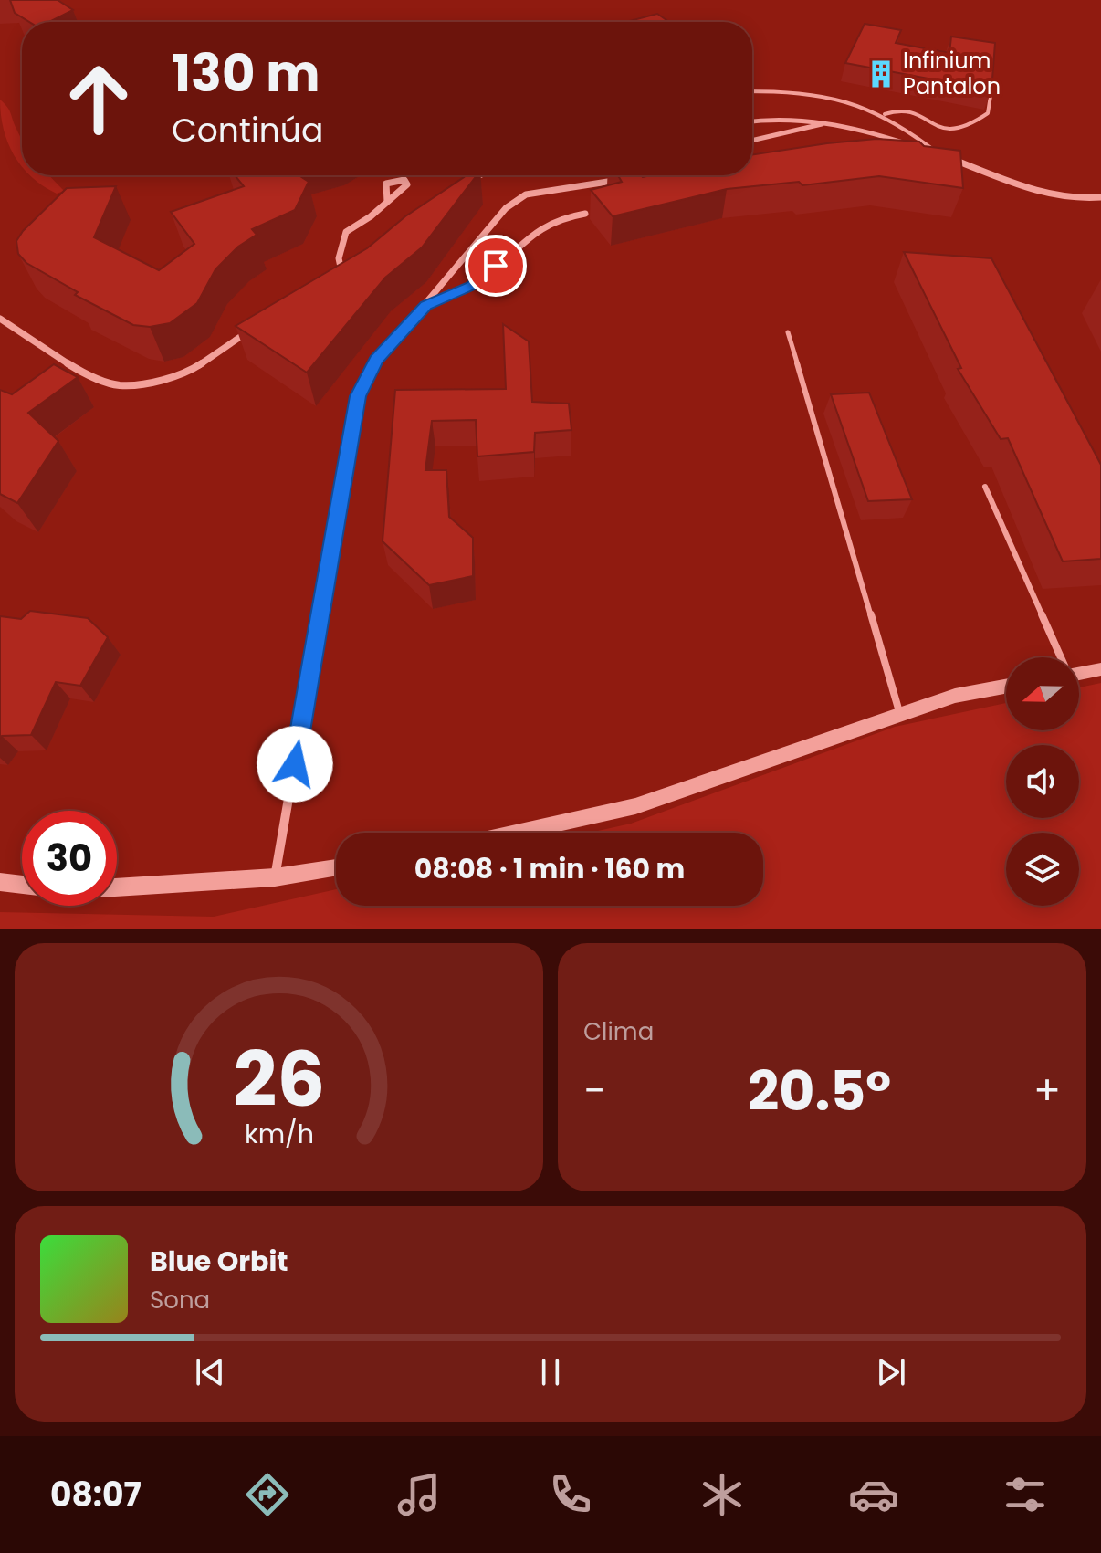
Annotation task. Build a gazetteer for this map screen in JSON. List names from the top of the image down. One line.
{"places":{"building":["Infinium Pantalon"]},"north":"left","page":{"turn":["130 m","Continúa"],"limit":"30","trip":"08:08 · 1 min · 160 m","tile":"Clima","heat":["−","20.5°","+"],"song":["Blue Orbit","Sona"],"tabs":"08:07","gauge":["26","km/h"]}}
